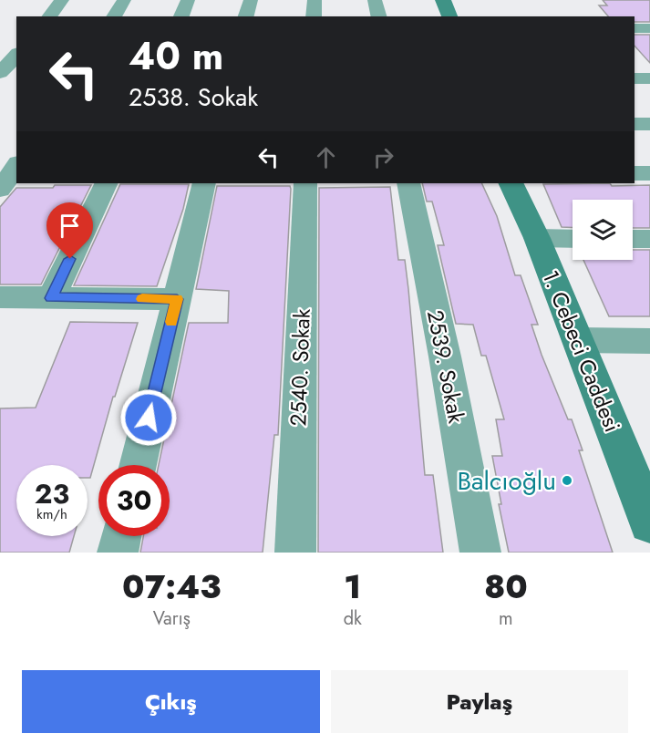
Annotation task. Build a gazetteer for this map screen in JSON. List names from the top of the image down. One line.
{"streets":{"main road":["1. Cebeci Caddesi"],"street":["2539. Sokak","2540. Sokak"]},"places":["Balcıoğlu"],"page":{"turn":["40 m","2538. Sokak"],"speed":"23 km/h","limit":"30","eta":["07:43","Varış","1","dk","80","m"],"buttons":["Çıkış","Paylaş"]}}
